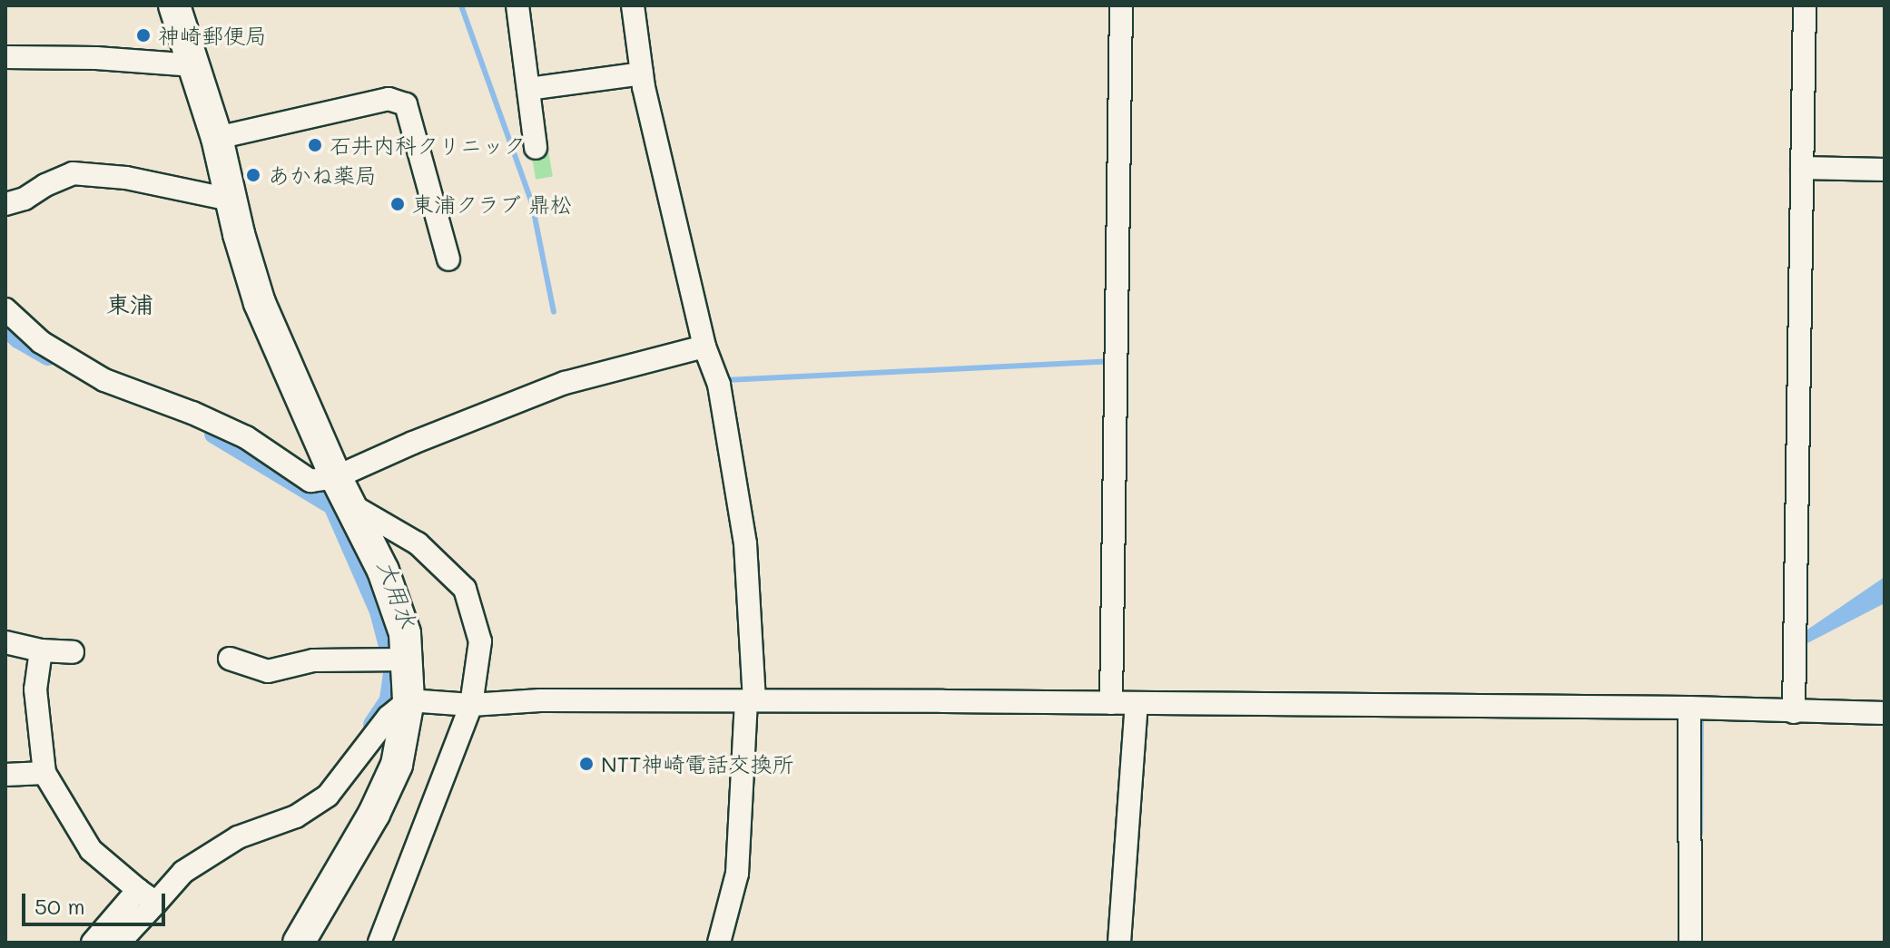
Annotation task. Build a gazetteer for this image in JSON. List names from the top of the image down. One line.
{"districts":["東浦"],"water":["大用水"],"places":["神崎郵便局","石井内科クリニック","あかね薬局","東浦クラブ 鼎松","NTT神崎電話交換所"],"scale_bar":"50 m"}
